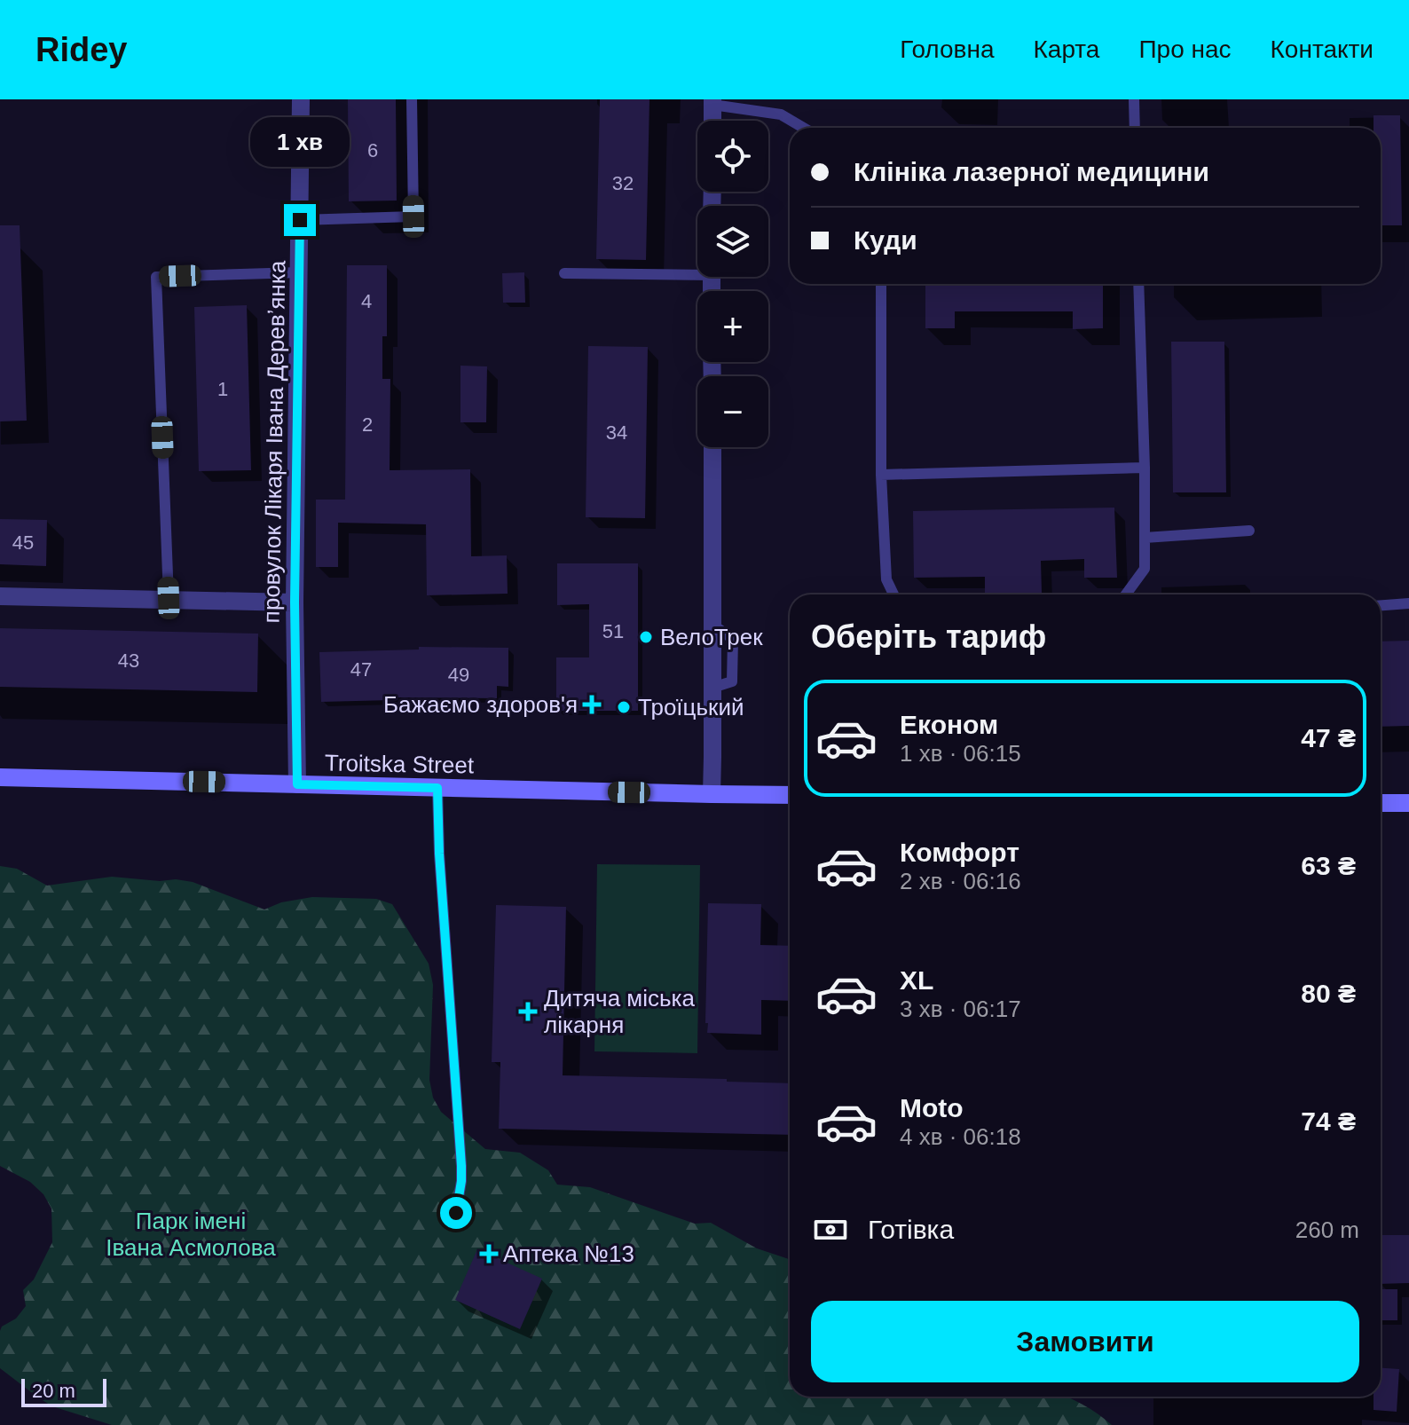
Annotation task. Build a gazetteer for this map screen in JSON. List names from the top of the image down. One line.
{"streets":{"main road":["Troitska Street"],"street":["провулок Лікаря Івана Деревʼянка"]},"crossings":[["провулок Лікаря Івана Деревʼянка","Troitska Street"]],"parks":["Парк імені Івана Асмолова"],"places":{"other":["ВелоТрек","Троїцький"],"health":["Бажаємо здоров'я","Дитяча міська лікарня","Аптека №13"]},"house_numbers":["6","32","4","1","2","34","45","51","43","47","49"],"scale_bar":"20 m","page":{"header":"Ridey","nav":["Головна","Карта","Про нас","Контакти"],"bubble":"1 хв","map_buttons":["+","−"],"banner":["Клініка лазерної медицини","Куди"],"heading":"Оберіть тариф","list":[{"name":"Економ","note":"1 хв · 06:15","value":"47 ₴"},{"name":"Комфорт","note":"2 хв · 06:16","value":"63 ₴"},{"name":"XL","note":"3 хв · 06:17","value":"80 ₴"},{"name":"Moto","note":"4 хв · 06:18","value":"74 ₴"}],"pay":["Готівка","260 m"],"buttons":"Замовити","scale":"20 m"}}
